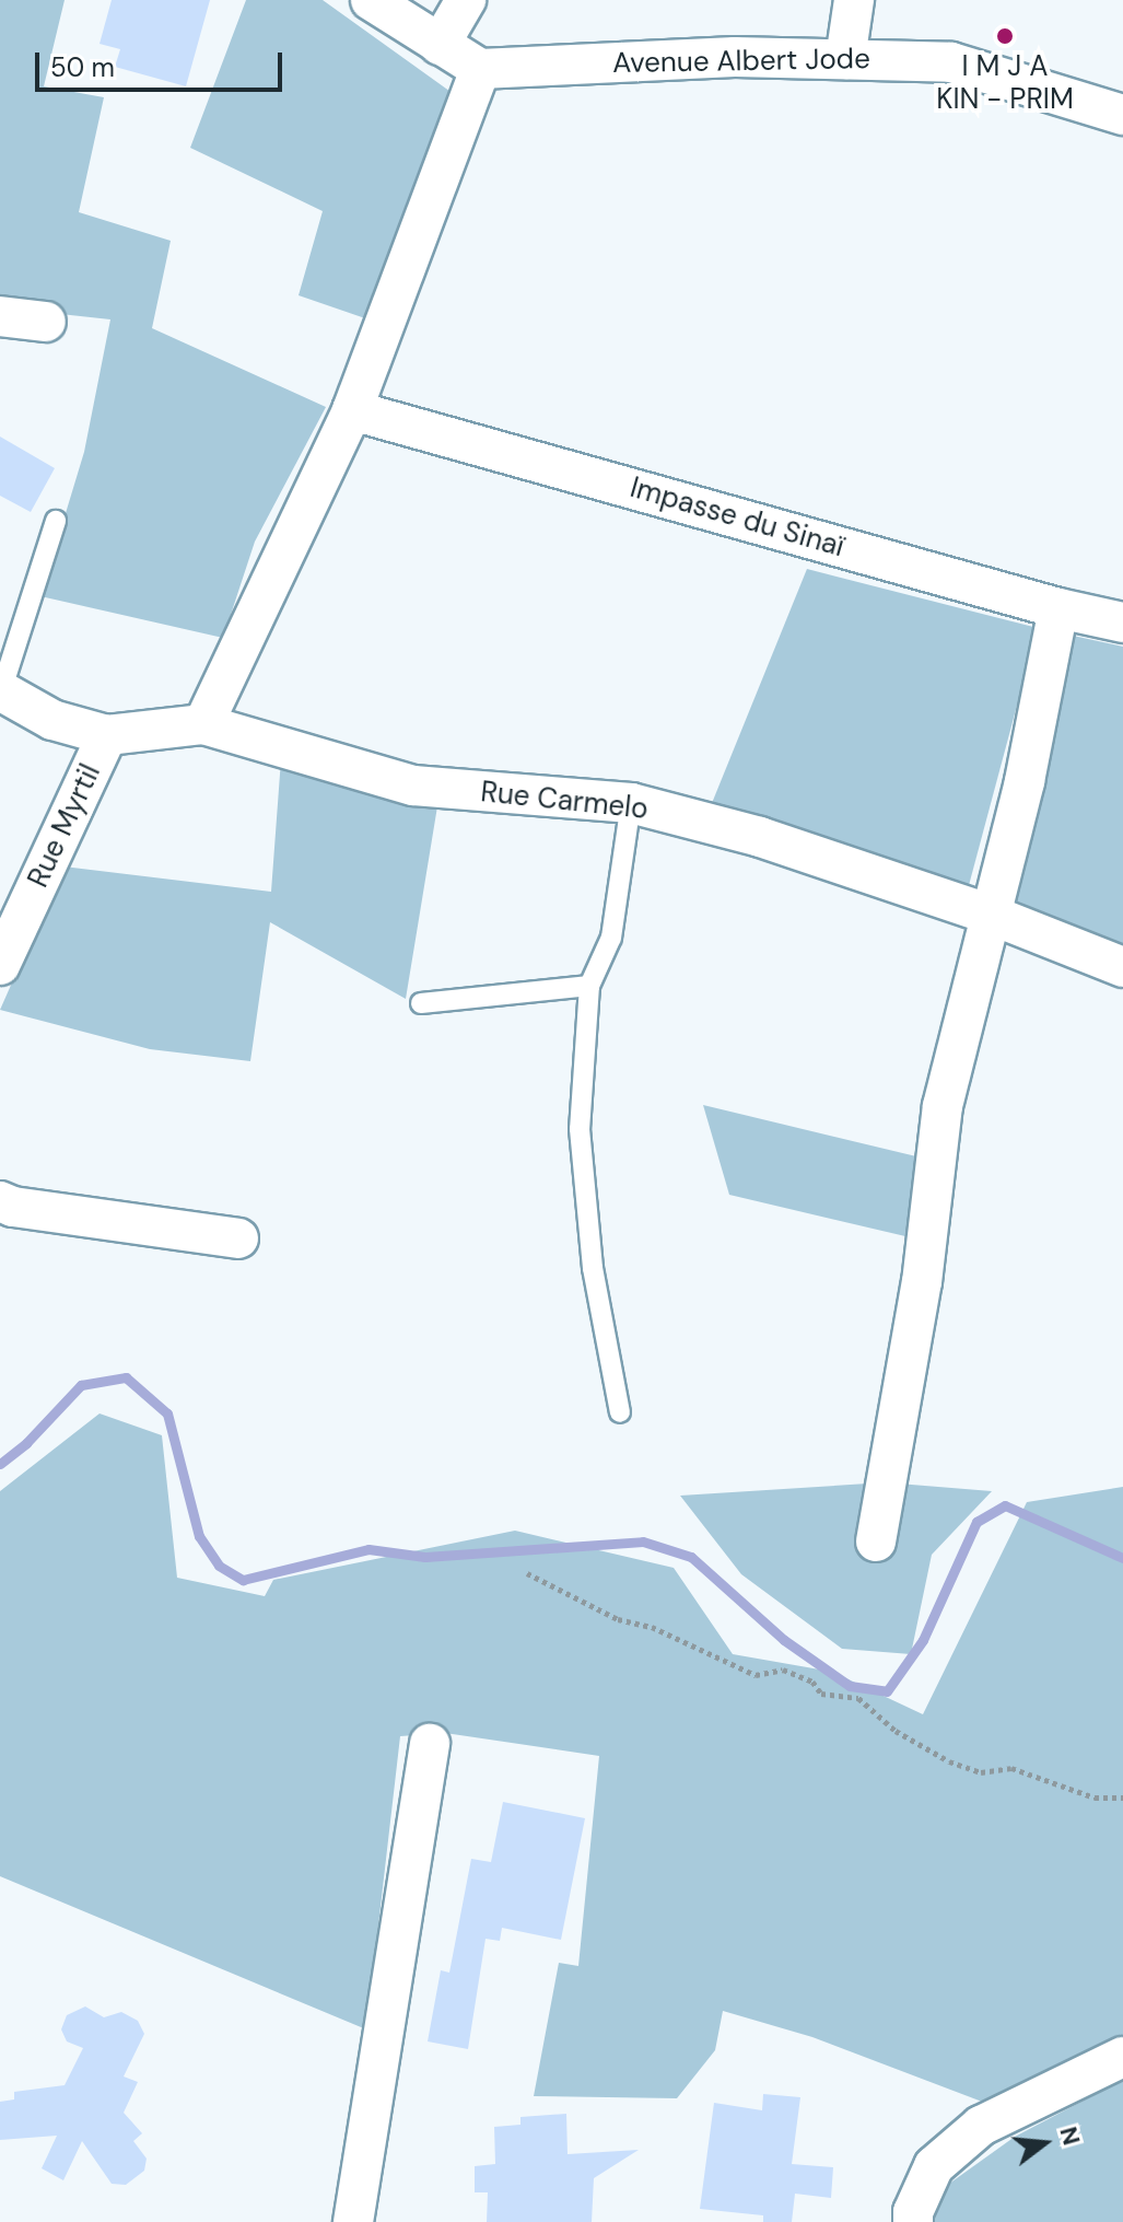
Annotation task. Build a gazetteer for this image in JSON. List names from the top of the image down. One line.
{"streets":{"street":["Avenue Albert Jode","Impasse du Sinaï","Rue Carmelo","Rue Myrtil"]},"crossings":[["Rue Carmelo","Rue Myrtil"]],"places":["I M J A KIN - PRIM"],"scale_bar":"50 m","north":"right"}
